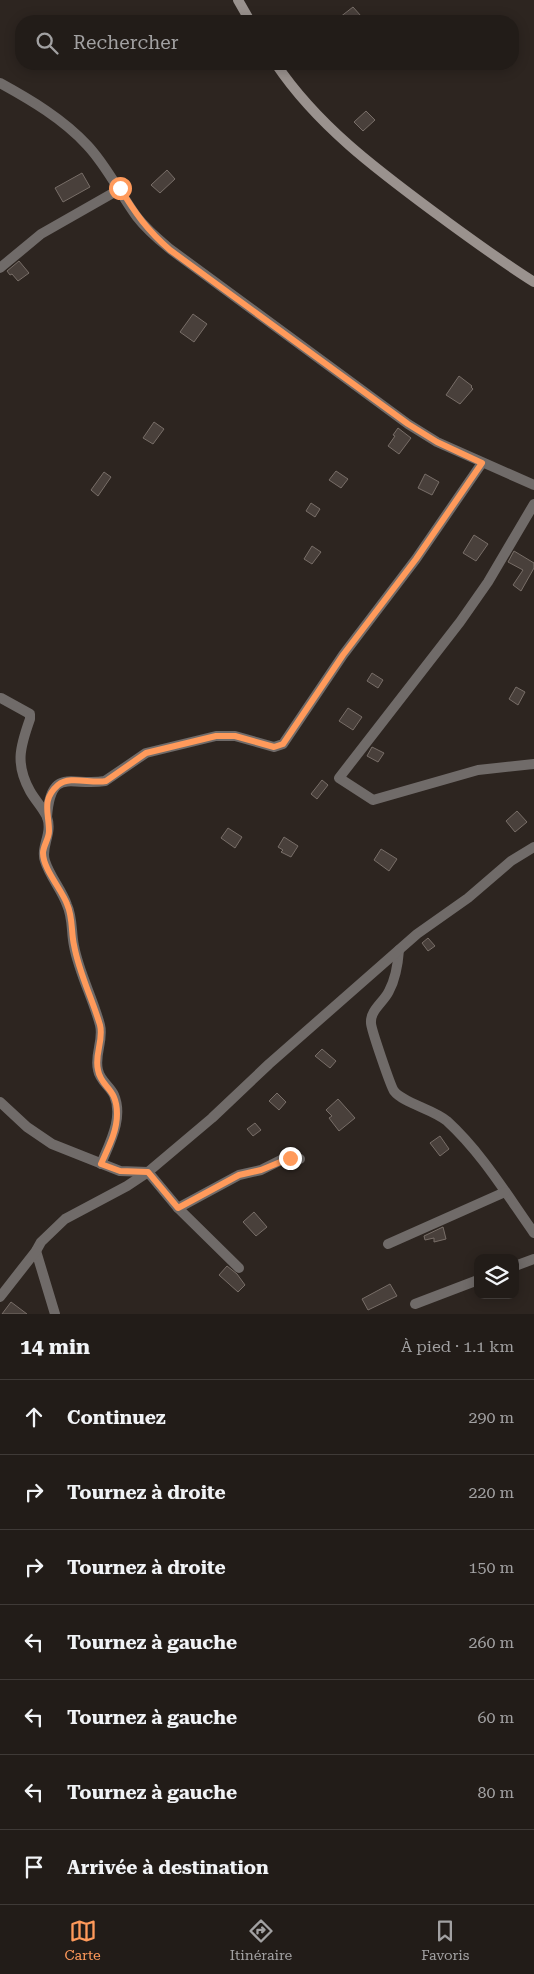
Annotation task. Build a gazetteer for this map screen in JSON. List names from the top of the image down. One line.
{"page":{"search":"Rechercher","heading":["14 min","À pied · 1.1 km"],"list":[["Continuez","290 m"],["Tournez à droite","220 m"],["Tournez à droite","150 m"],["Tournez à gauche","260 m"],["Tournez à gauche","60 m"],["Tournez à gauche","80 m"],"Arrivée à destination"],"nav":["Carte","Itinéraire","Favoris"]}}
